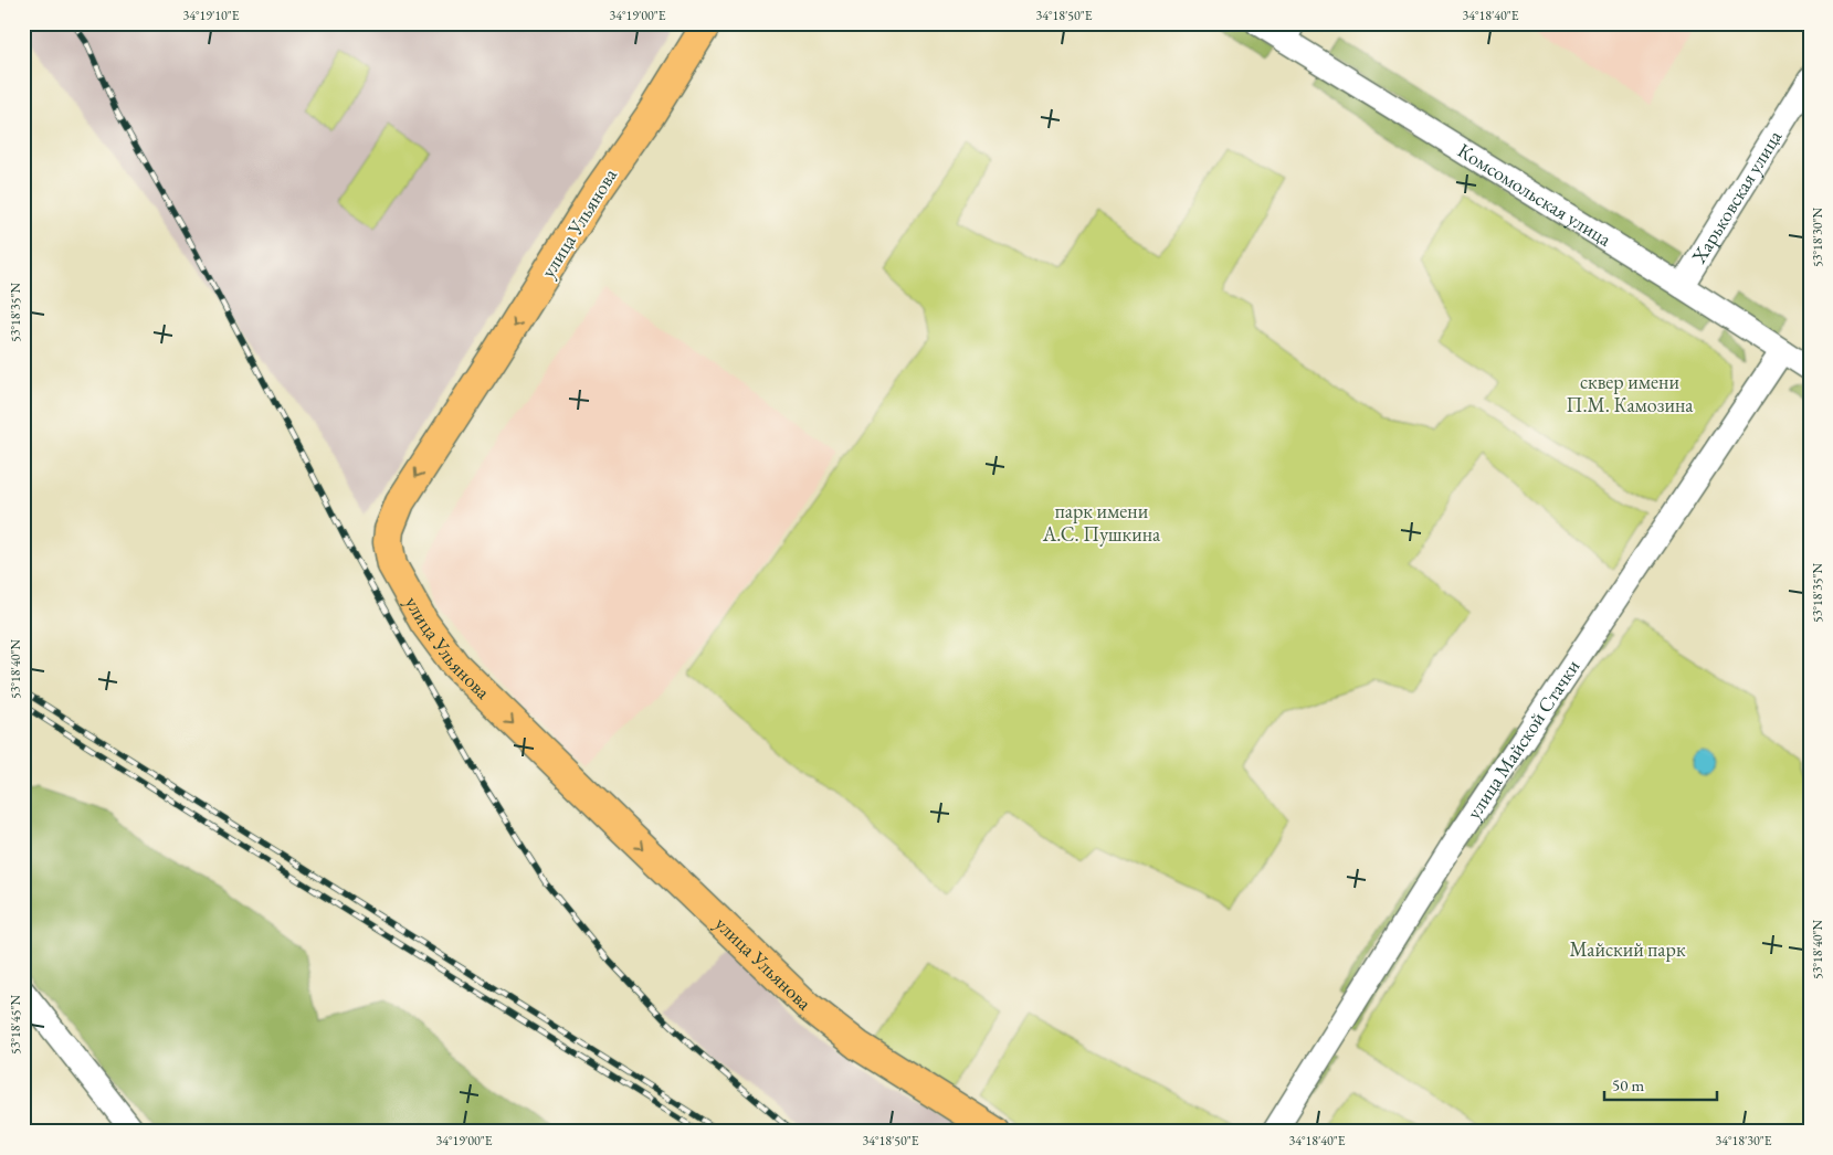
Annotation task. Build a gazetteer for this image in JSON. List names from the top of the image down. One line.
{"streets":{"main road":["улица Ульянова"],"street":["Комсомольская улица","Харьковская улица","улица Майской Стачки"]},"crossings":[["Комсомольская улица","Харьковская улица"],["Комсомольская улица","улица Майской Стачки"]],"parks":["сквер имени П.М. Камозина","парк имени А.С. Пушкина","Майский парк"],"scale_bar":"50 m","coordinates":["34°19'10\"E","34°19'00\"E","34°18'50\"E","34°18'40\"E","53°18'30\"N","53°18'35\"N","53°18'40\"N","53°18'45\"N","34°18'30\"E"]}
